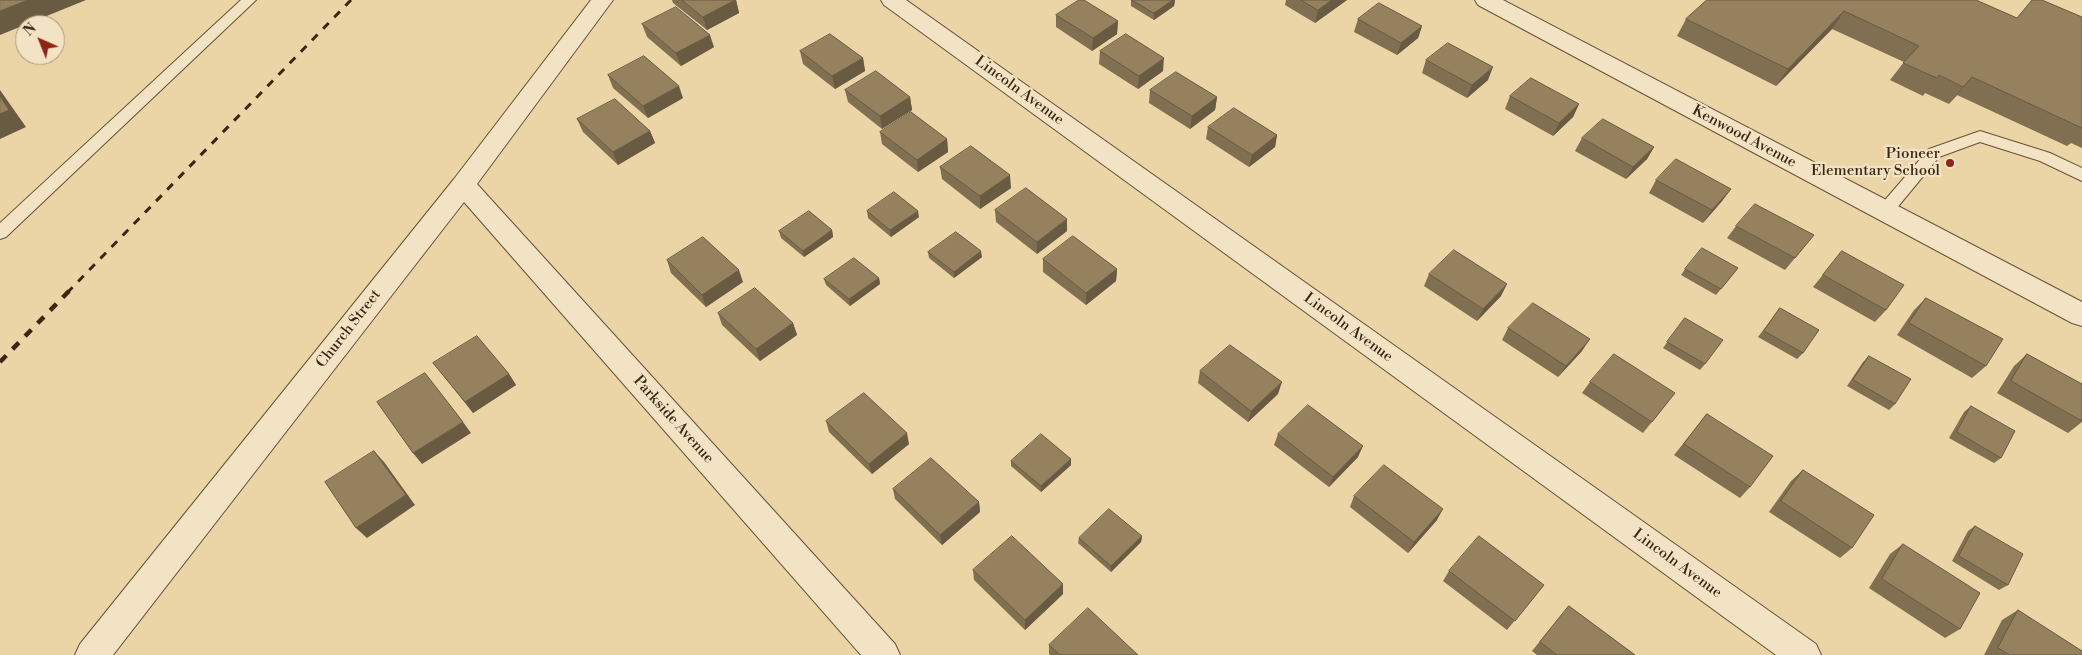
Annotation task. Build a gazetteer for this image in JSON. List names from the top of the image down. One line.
{"streets":{"street":["Lincoln Avenue","Kenwood Avenue","Church Street","Parkside Avenue"]},"crossings":[["Church Street","Parkside Avenue"]],"places":["Pioneer Elementary School"],"north":"top left"}
